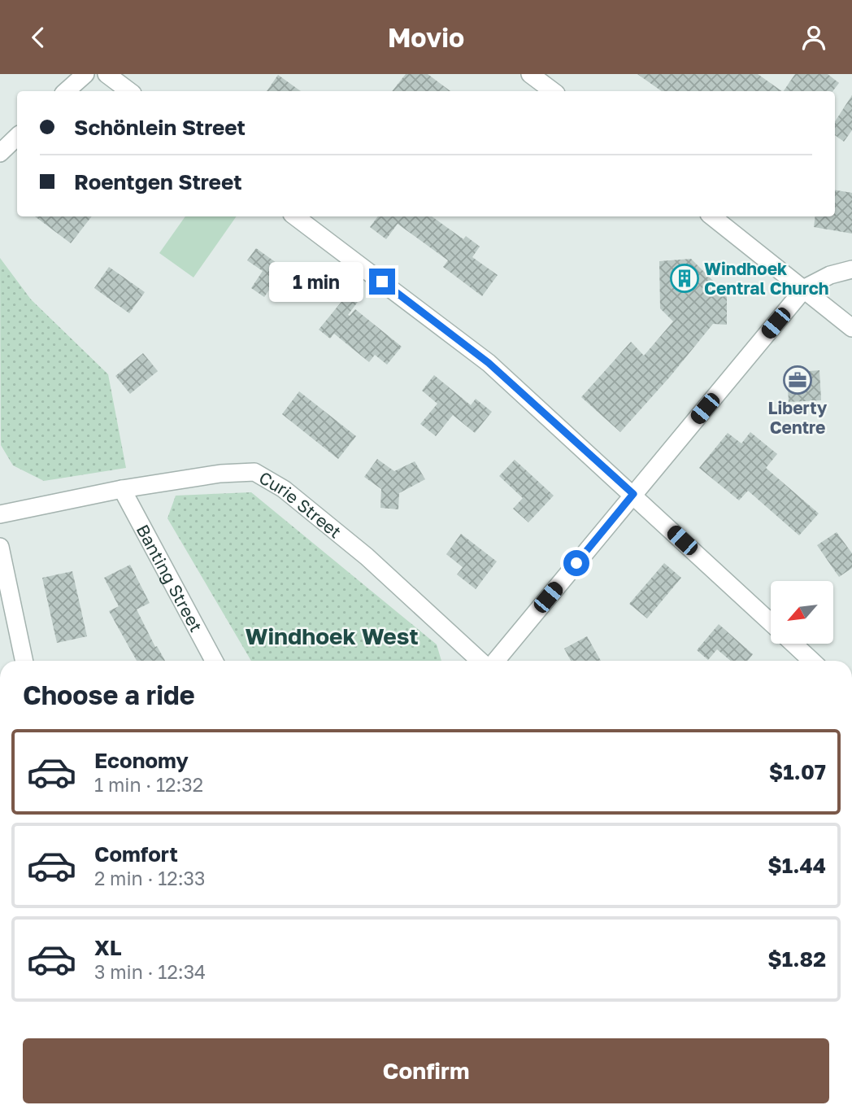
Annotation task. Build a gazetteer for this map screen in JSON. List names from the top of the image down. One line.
{"streets":{"street":["Curie Street","Banting Street"]},"crossings":[["Curie Street","Banting Street"]],"districts":["Windhoek West"],"places":{"building":["Windhoek Central Church"],"office":["Liberty Centre"]},"north":"bottom left","page":{"header":"Movio","banner":["Schönlein Street","Roentgen Street"],"bubble":"1 min","heading":"Choose a ride","list":[{"name":"Economy","note":"1 min · 12:32","value":"$1.07"},{"name":"Comfort","note":"2 min · 12:33","value":"$1.44"},{"name":"XL","note":"3 min · 12:34","value":"$1.82"}],"buttons":"Confirm"}}
